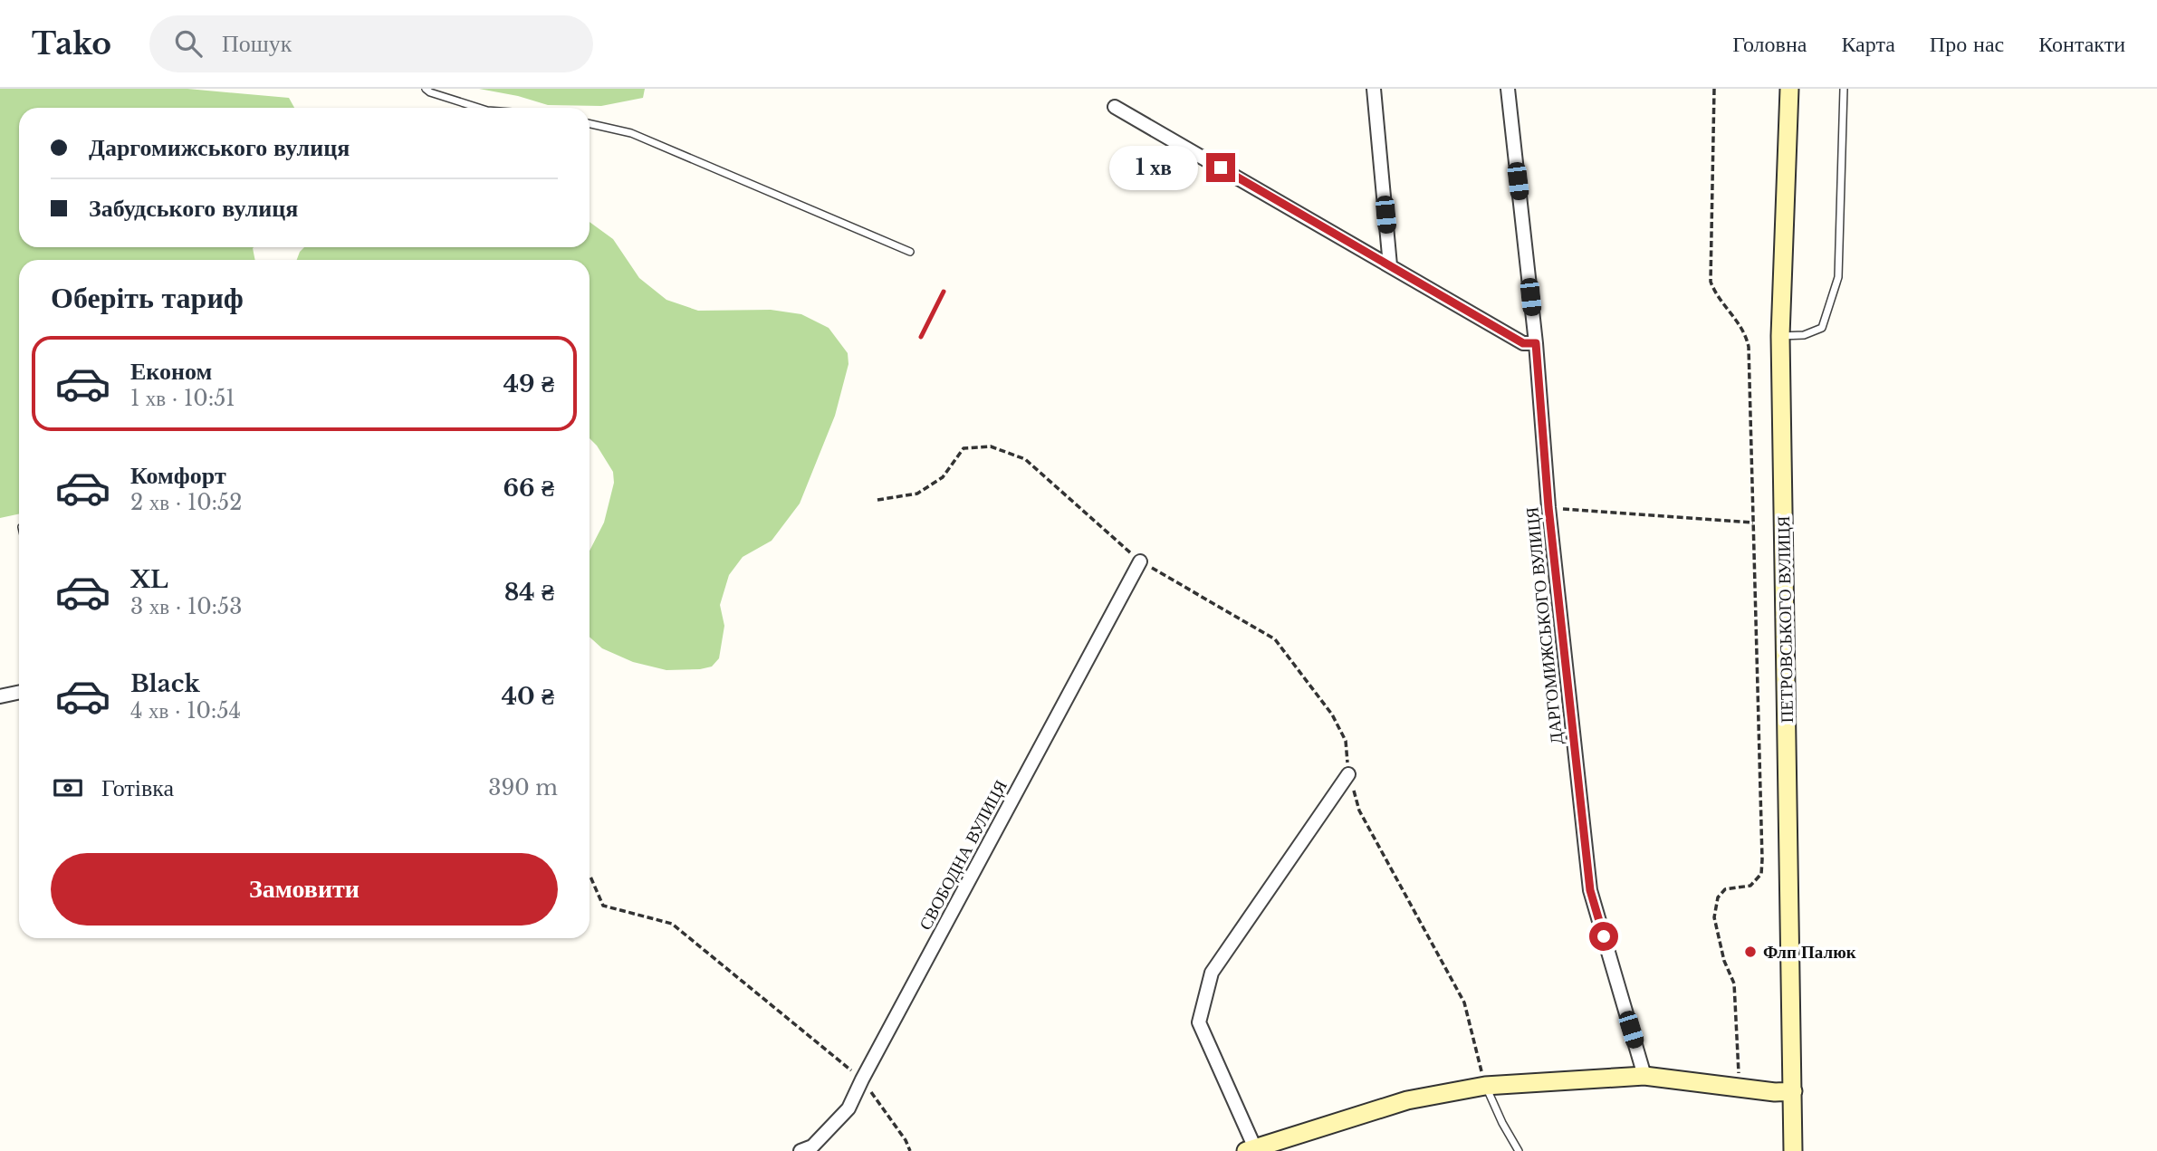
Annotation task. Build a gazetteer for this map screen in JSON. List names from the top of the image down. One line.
{"streets":{"main road":["ПЕТРОВСЬКОГО ВУЛИЦЯ"],"street":["ДАРГОМИЖСЬКОГО ВУЛИЦЯ","СВОБОДНА ВУЛИЦЯ"]},"places":["Флп Палюк"],"page":{"header":"Tako","search":"Пошук","nav":["Головна","Карта","Про нас","Контакти"],"banner":["Даргомижського вулиця","Забудського вулиця"],"bubble":"1 хв","heading":"Оберіть тариф","list":[{"name":"Економ","note":"1 хв · 10:51","value":"49 ₴"},{"name":"Комфорт","note":"2 хв · 10:52","value":"66 ₴"},{"name":"XL","note":"3 хв · 10:53","value":"84 ₴"},{"name":"Black","note":"4 хв · 10:54","value":"40 ₴"}],"pay":["Готівка","390 m"],"buttons":"Замовити"}}
